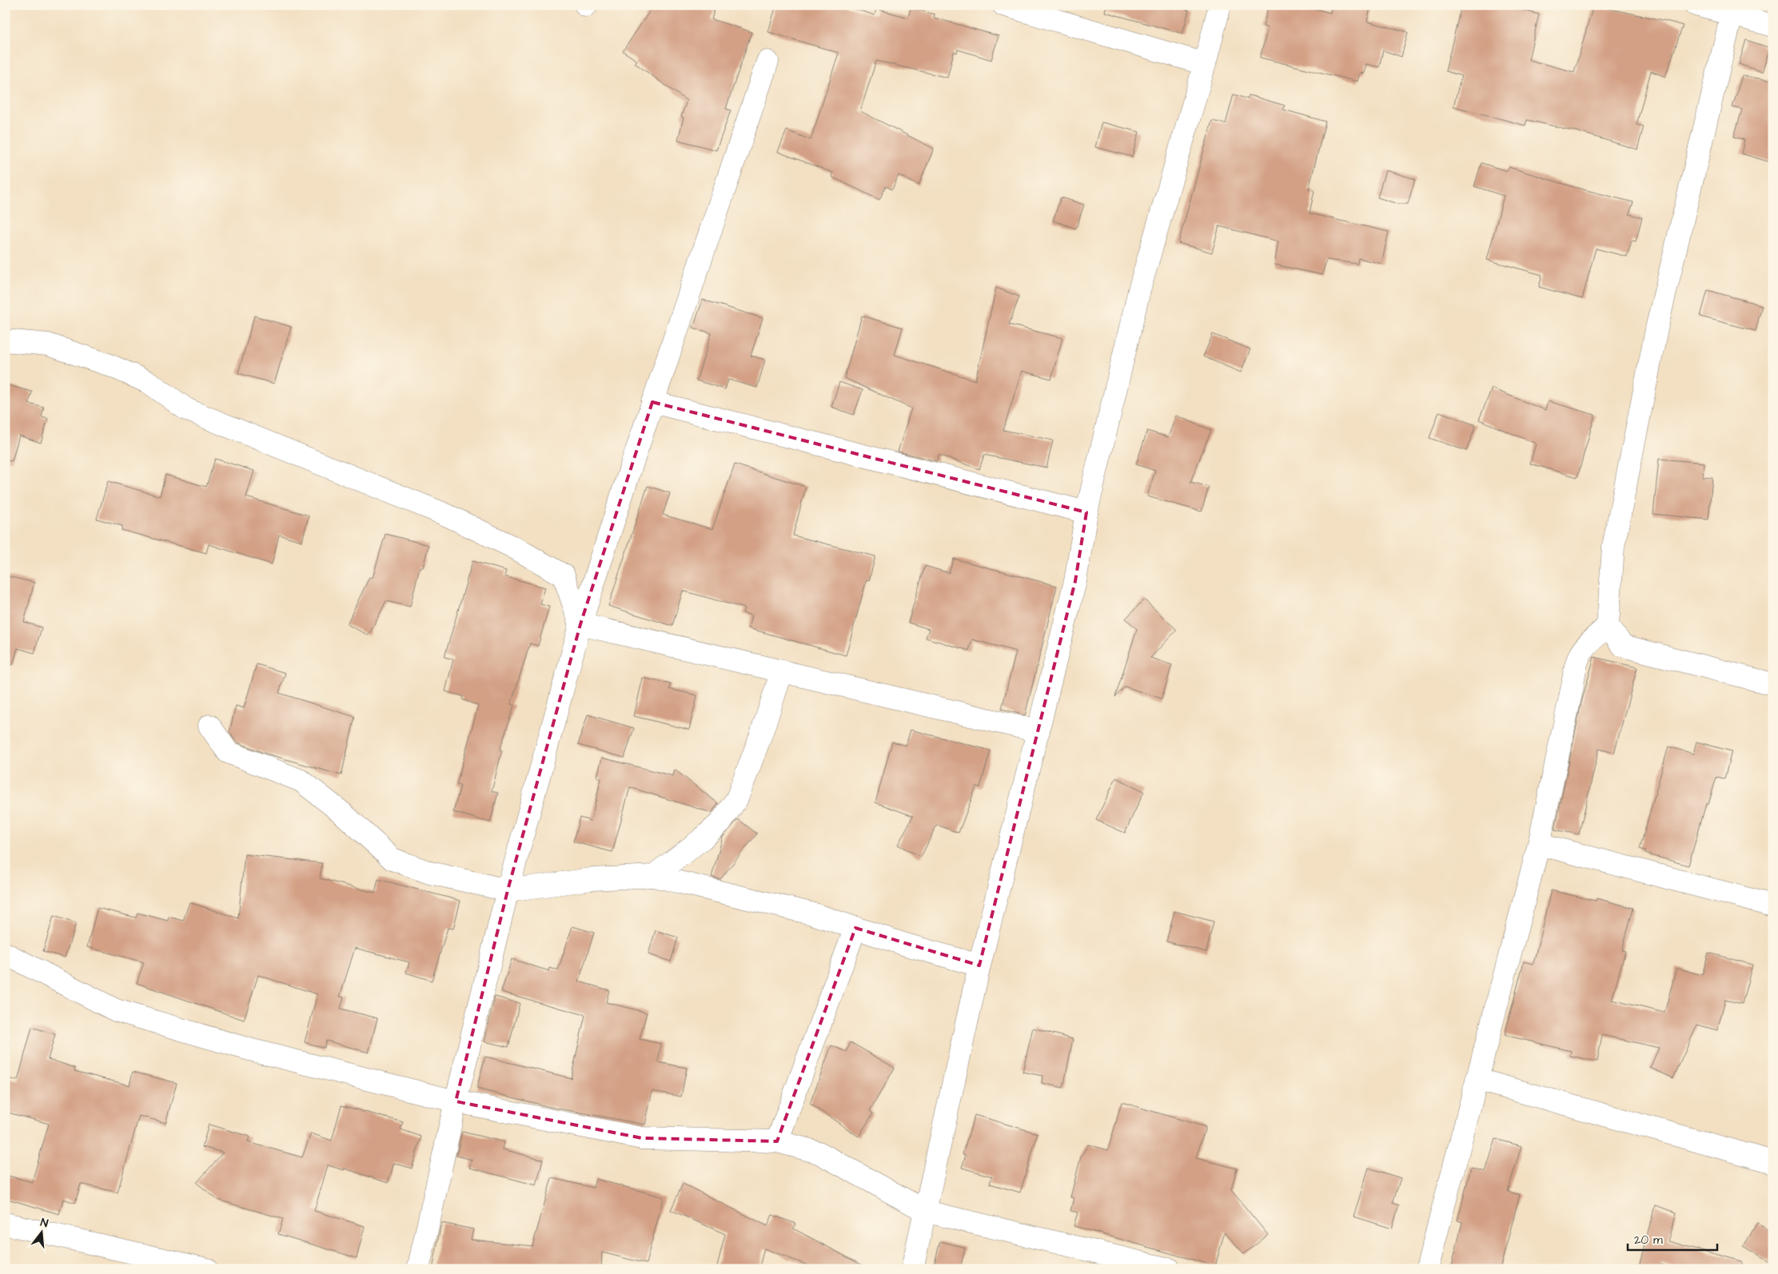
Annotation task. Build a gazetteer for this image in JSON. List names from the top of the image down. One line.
{"scale_bar":"20 m","north":"top"}
